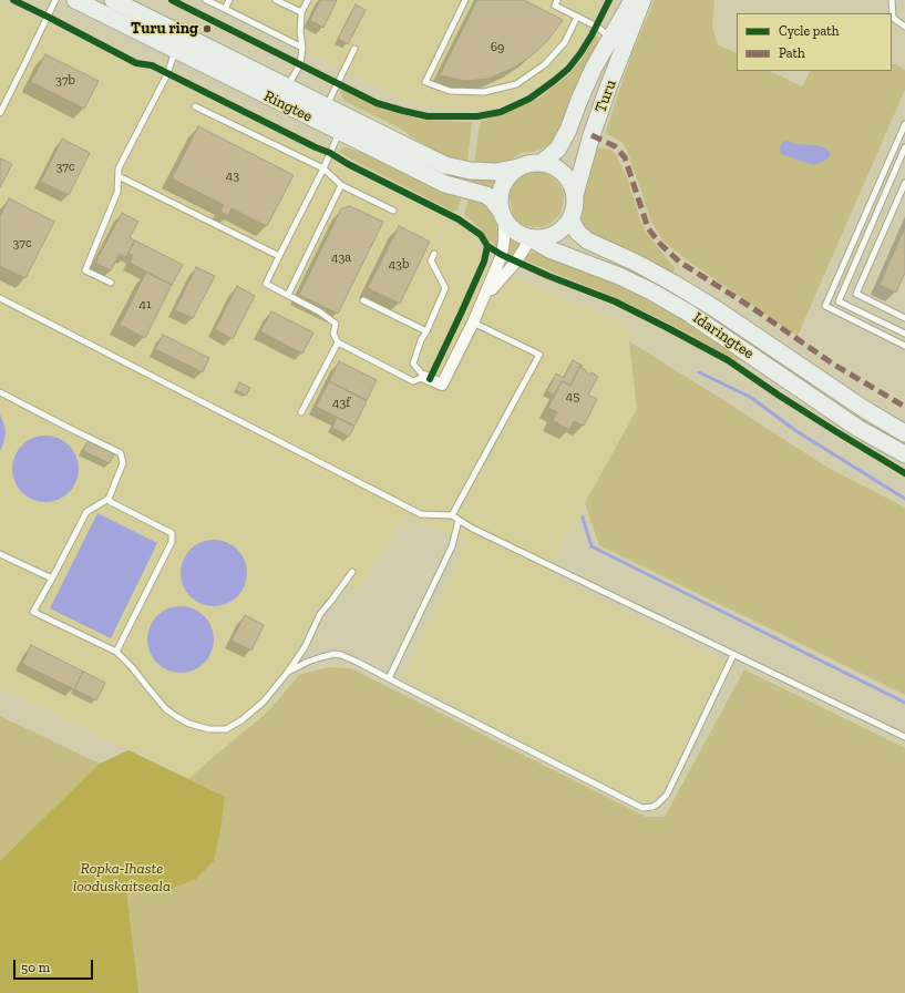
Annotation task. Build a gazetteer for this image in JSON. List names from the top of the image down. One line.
{"streets":{"main road":["Turu","Ringtee","Idaringtee"]},"crossings":[["Turu","Ringtee"],["Turu","Idaringtee"],["Ringtee","Idaringtee"]],"parks":["Ropka-Ihaste looduskaitseala"],"places":["Turu ring"],"house_numbers":["69","37b","37c","43","37c","43a","43b","41","45","43f"],"legend":["Cycle path","Path"],"scale_bar":"50 m"}
